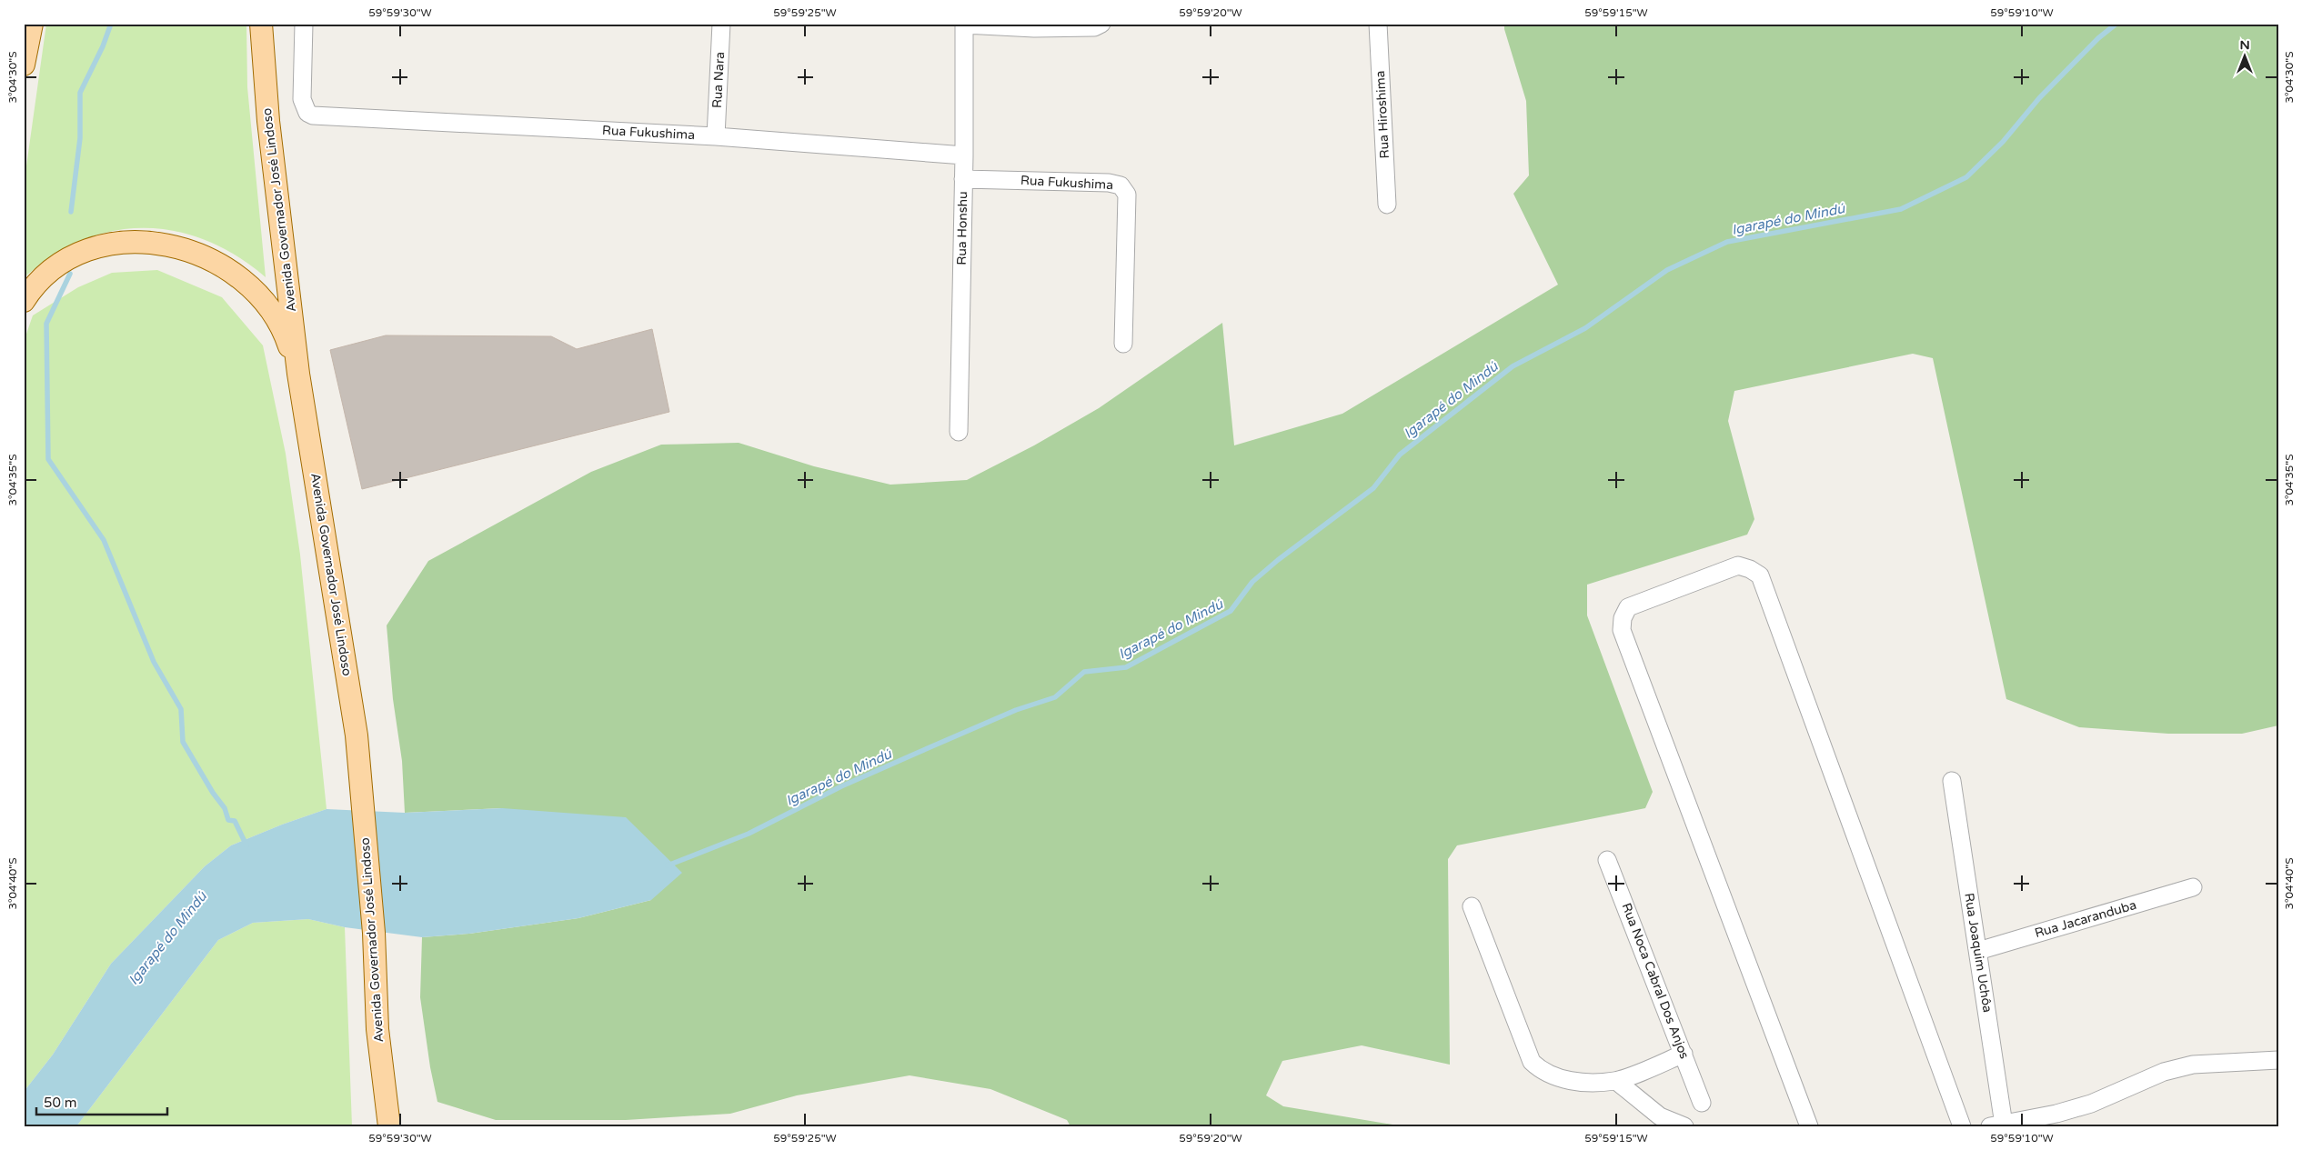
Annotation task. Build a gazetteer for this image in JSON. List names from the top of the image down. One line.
{"streets":{"main road":["Avenida Governador José Lindoso"],"street":["Rua Nara","Rua Hiroshima","Rua Fukushima","Rua Honshu","Rua Jacaranduba","Rua Joaquim Uchôa","Rua Noca Cabral Dos Anjos"]},"crossings":[["Rua Nara","Rua Fukushima"],["Rua Fukushima","Rua Honshu"],["Rua Jacaranduba","Rua Joaquim Uchôa"]],"water":["Igarapé do Mindú"],"scale_bar":"50 m","north":"top","coordinates":["59°59'30\"W","59°59'25\"W","59°59'20\"W","59°59'15\"W","59°59'10\"W","3°04'30\"S","3°04'35\"S","3°04'40\"S"]}
